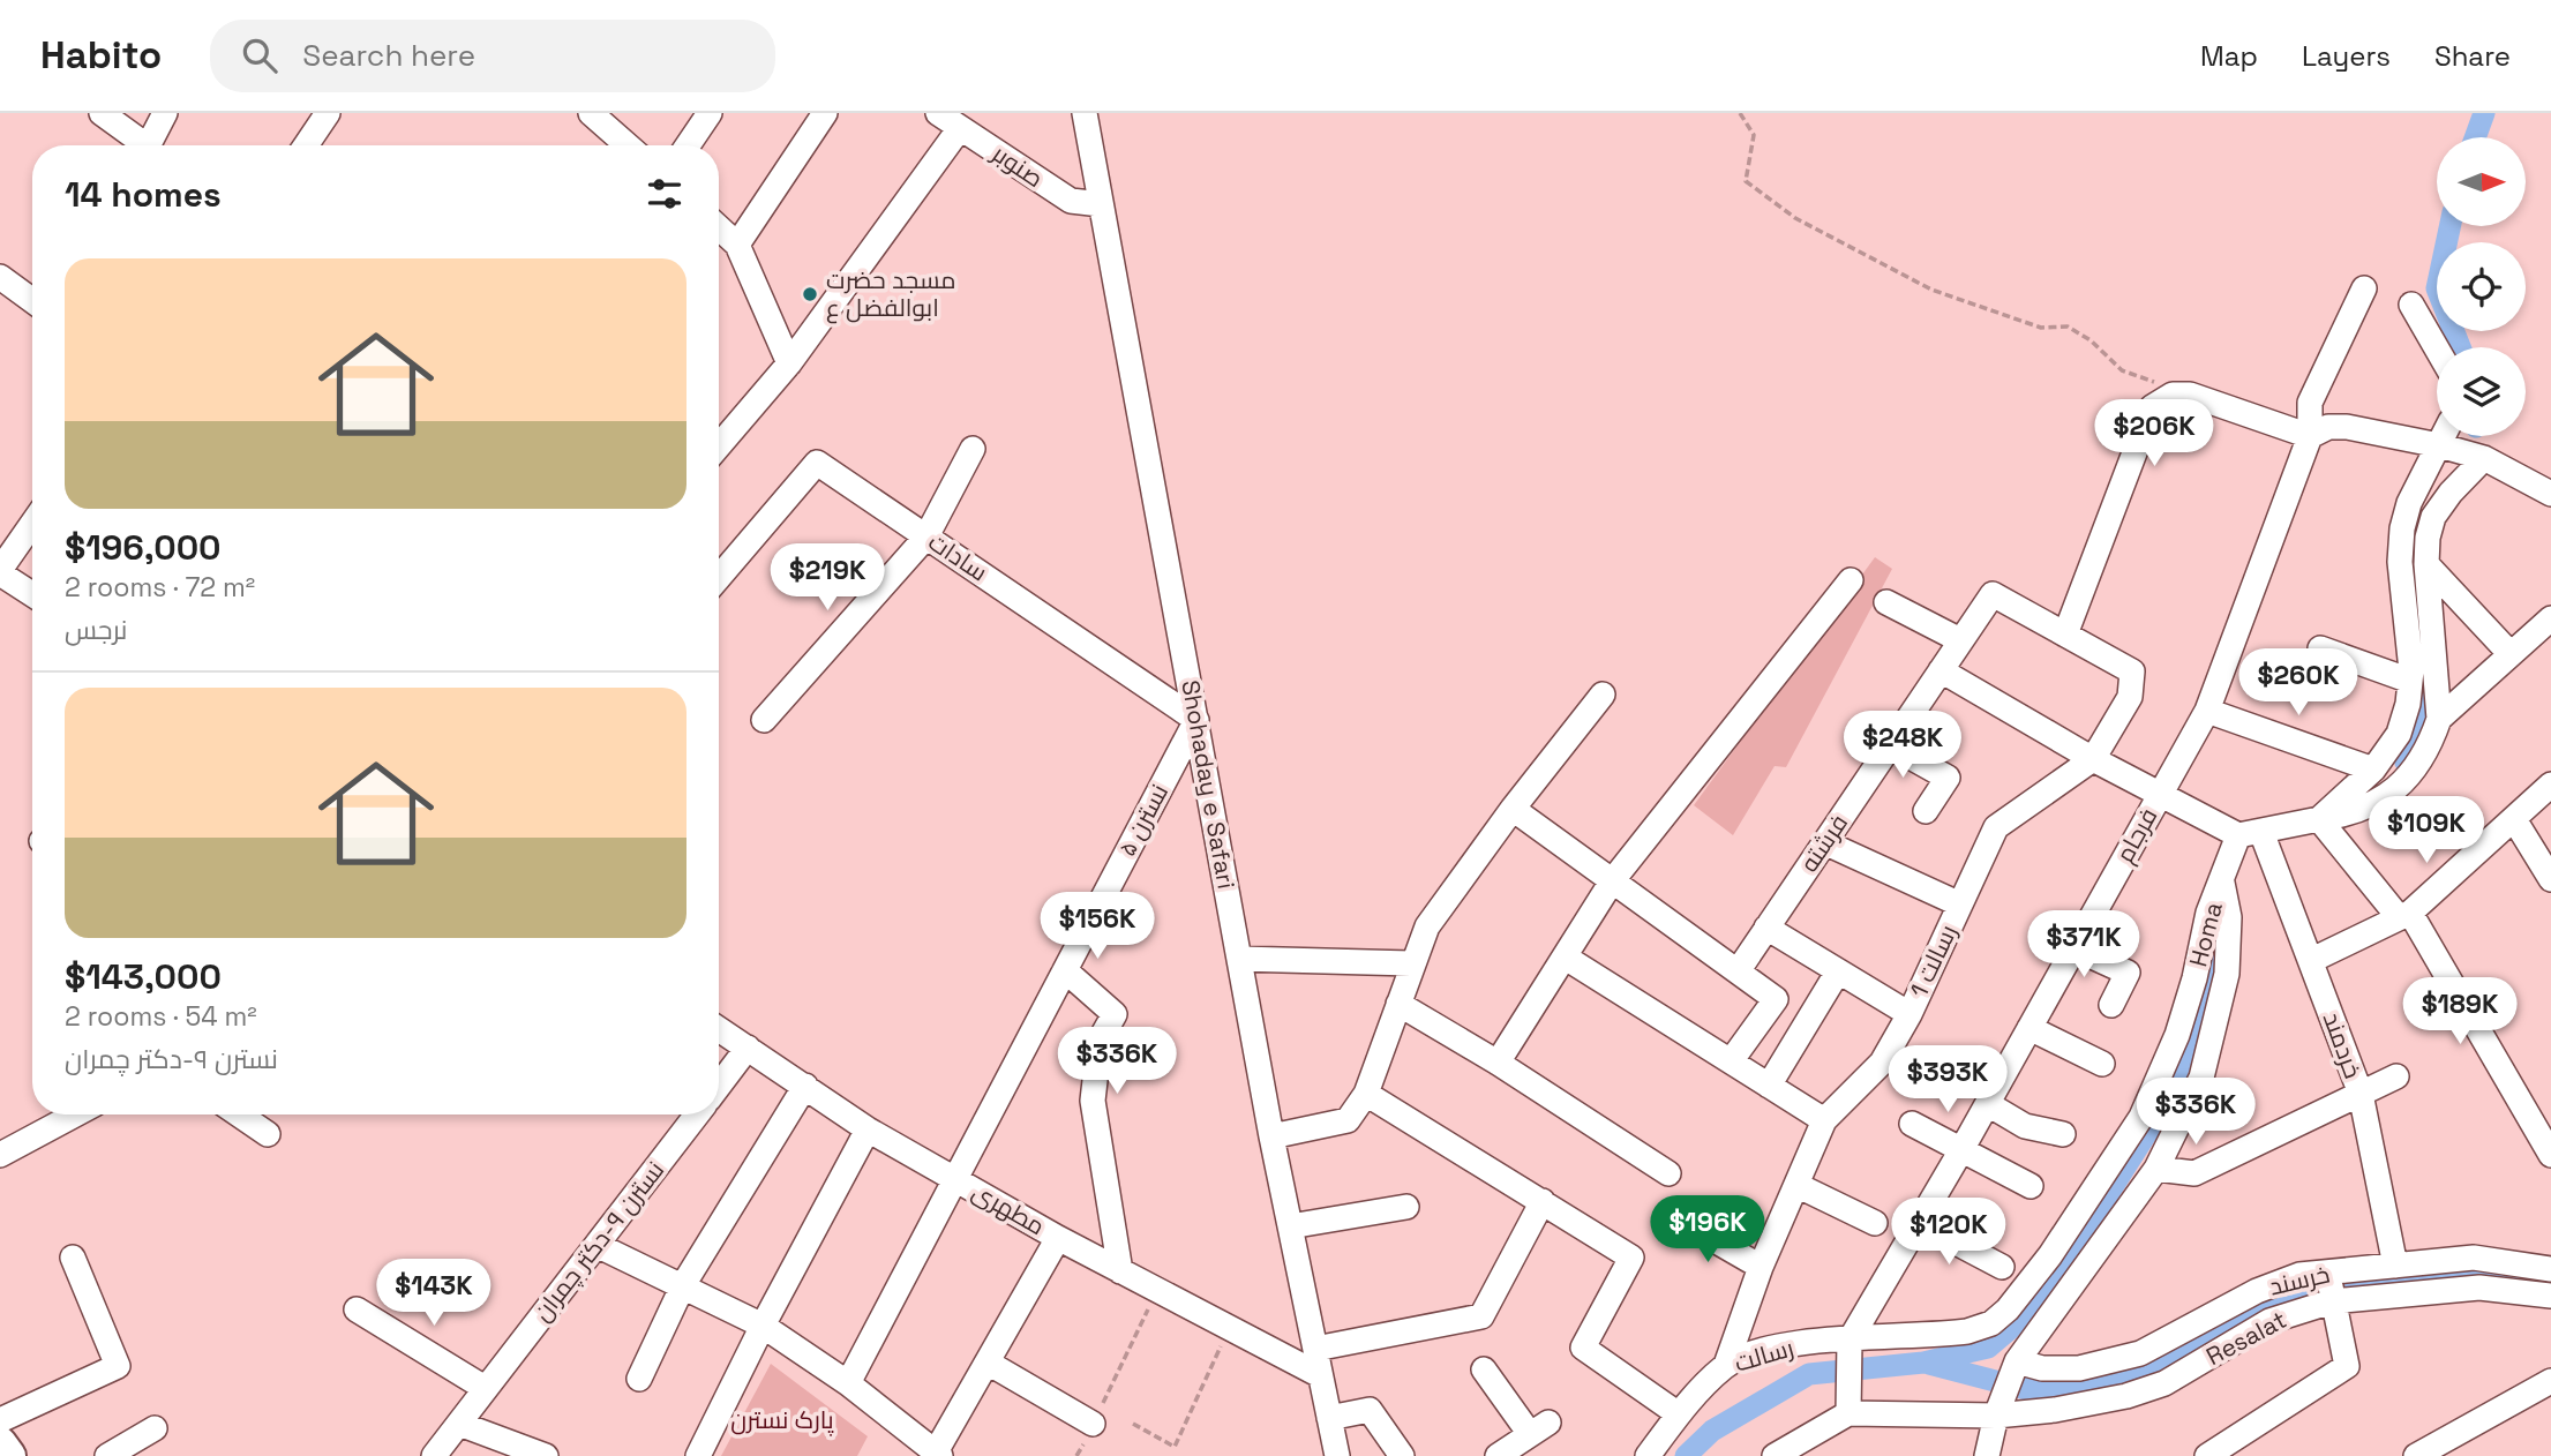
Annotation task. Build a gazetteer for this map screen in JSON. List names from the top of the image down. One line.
{"streets":{"street":["صنوبر","سادات","Shohaday e Safari","نسترن ۵","فرجام","فرشته","Homa","رسالت 1","خردمند","مطهری","نسترن ۹-دکتر چمران","خرسند","Resalat","رسالت"]},"crossings":[["صنوبر","Shohaday e Safari"],["سادات","Shohaday e Safari"],["سادات","نسترن ۵"],["Shohaday e Safari","نسترن ۵"],["Shohaday e Safari","مطهری"],["نسترن ۵","مطهری"],["فرجام","Homa"],["فرجام","رسالت"],["Homa","خرسند"],["Homa","Resalat"],["Homa","رسالت"],["رسالت 1","رسالت"],["خردمند","خرسند"]],"parks":["پارک نسترن"],"places":["مسجد حضرت ابوالفضل ع"],"north":"right","page":{"header":"Habito","search":"Search here","nav":["Map","Layers","Share"],"heading":"14 homes","list":[{"name":"$196,000","note":"2 rooms · 72 m² · نرجس"},{"name":"$143,000","note":"2 rooms · 54 m² · نسترن ۹-دکتر چمران"}],"price":["$206K","$219K","$260K","$248K","$109K","$156K","$371K","$189K","$336K","$393K","$336K","$196K","$120K","$143K"]}}
